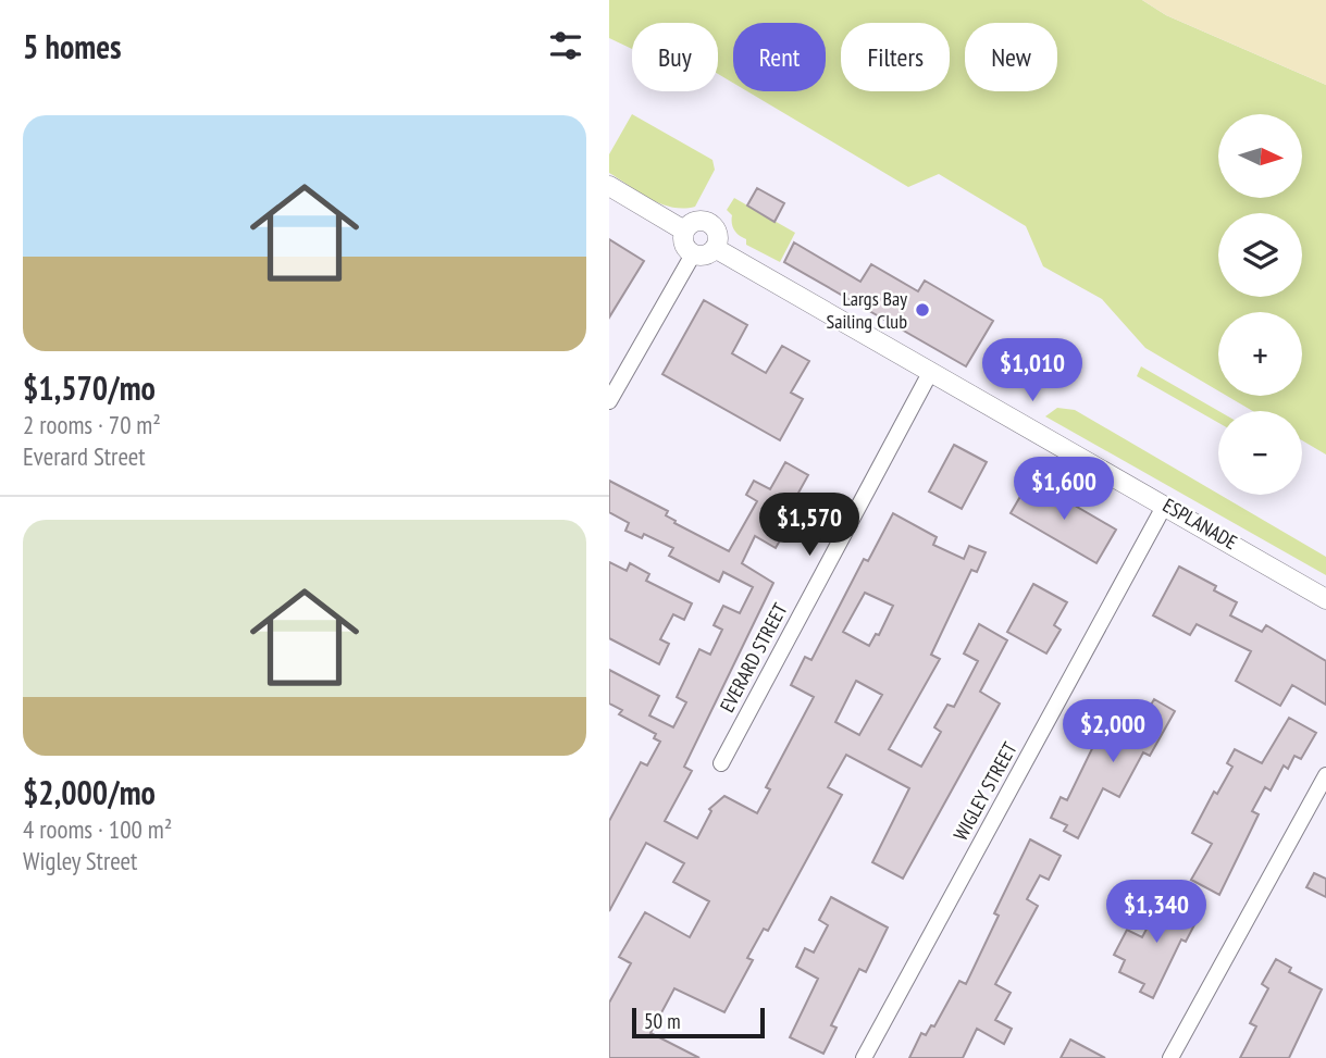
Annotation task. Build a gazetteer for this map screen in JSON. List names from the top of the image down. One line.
{"streets":{"street":["ESPLANADE","EVERARD STREET","WIGLEY STREET"]},"crossings":[["ESPLANADE","EVERARD STREET"],["ESPLANADE","WIGLEY STREET"]],"places":["Largs Bay Sailing Club"],"scale_bar":"50 m","north":"right","page":{"heading":"5 homes","chip":["Buy","Rent","Filters","New"],"list":[{"name":"$1,570/mo","note":"2 rooms · 70 m² · Everard Street"},{"name":"$2,000/mo","note":"4 rooms · 100 m² · Wigley Street"}],"map_buttons":["+","−"],"price":["$1,010","$1,600","$1,570","$2,000","$1,340"],"scale":"50 m"}}
